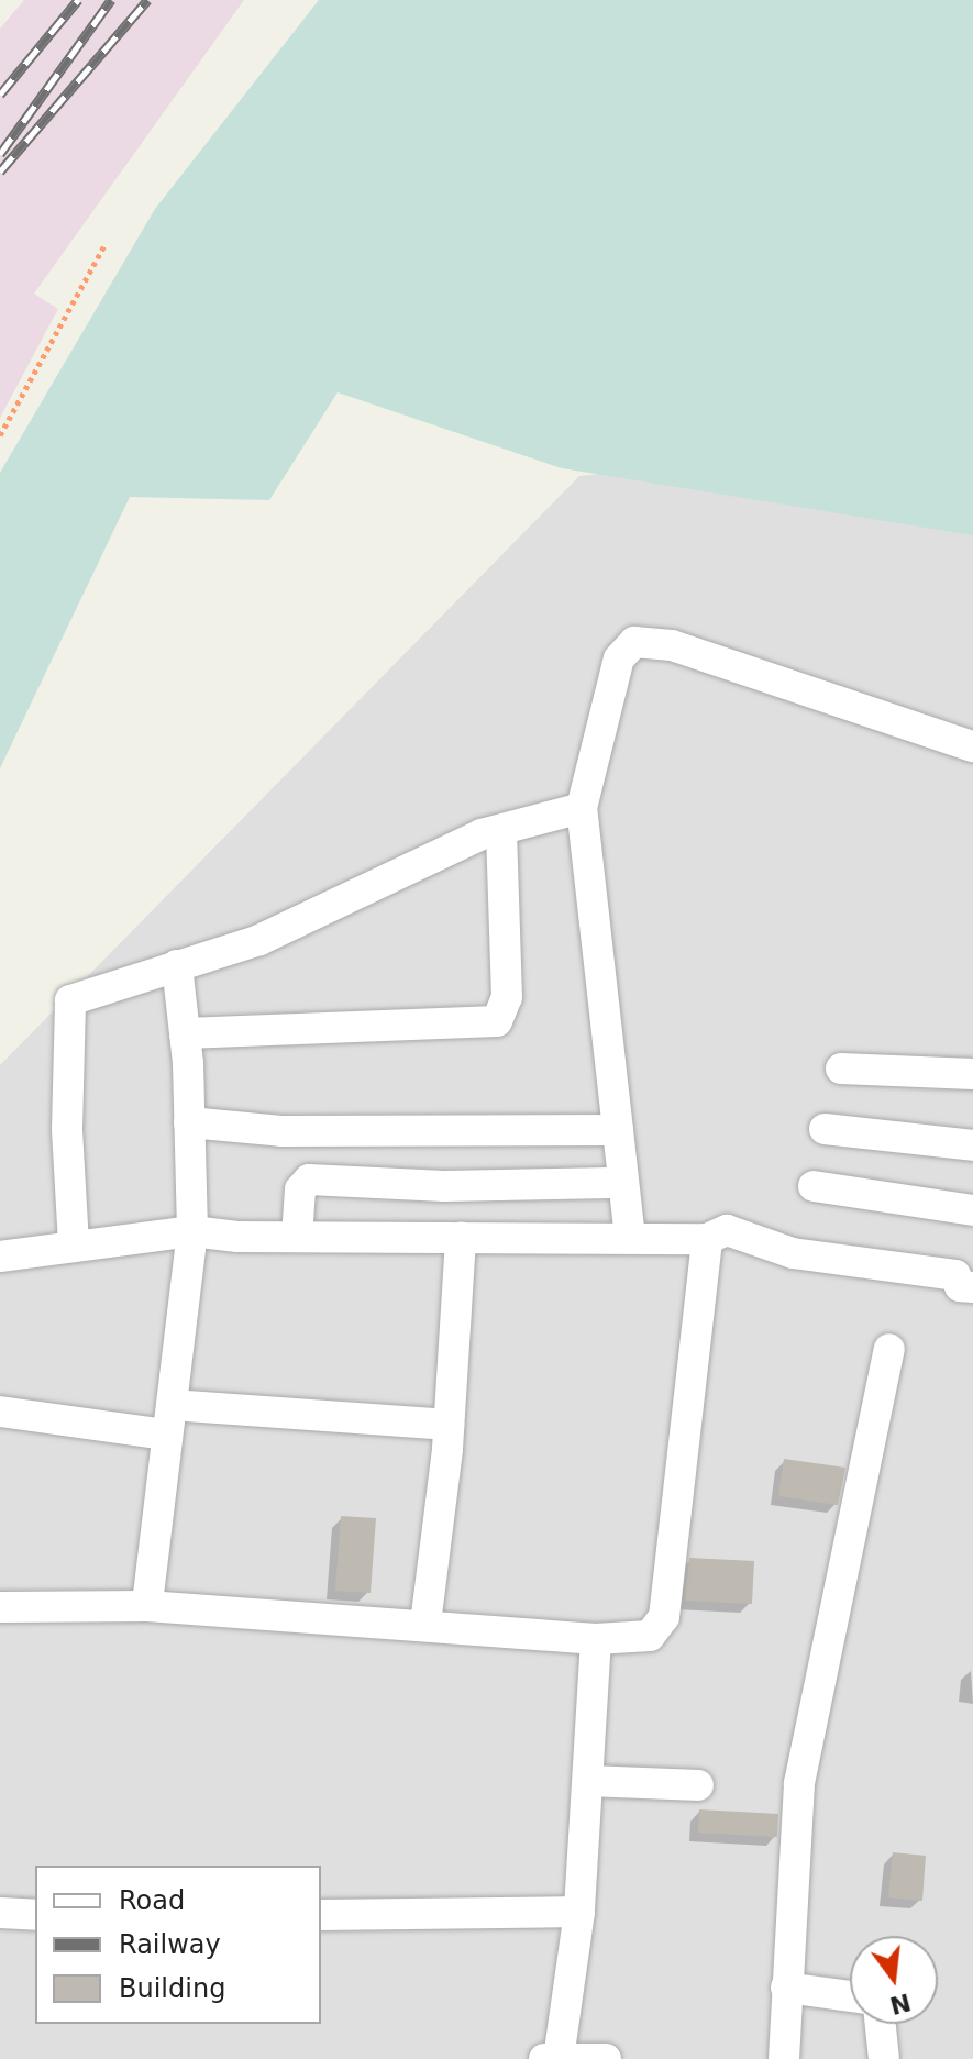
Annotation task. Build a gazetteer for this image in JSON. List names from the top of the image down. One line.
{"legend":["Road","Railway","Building"],"north":"bottom"}
